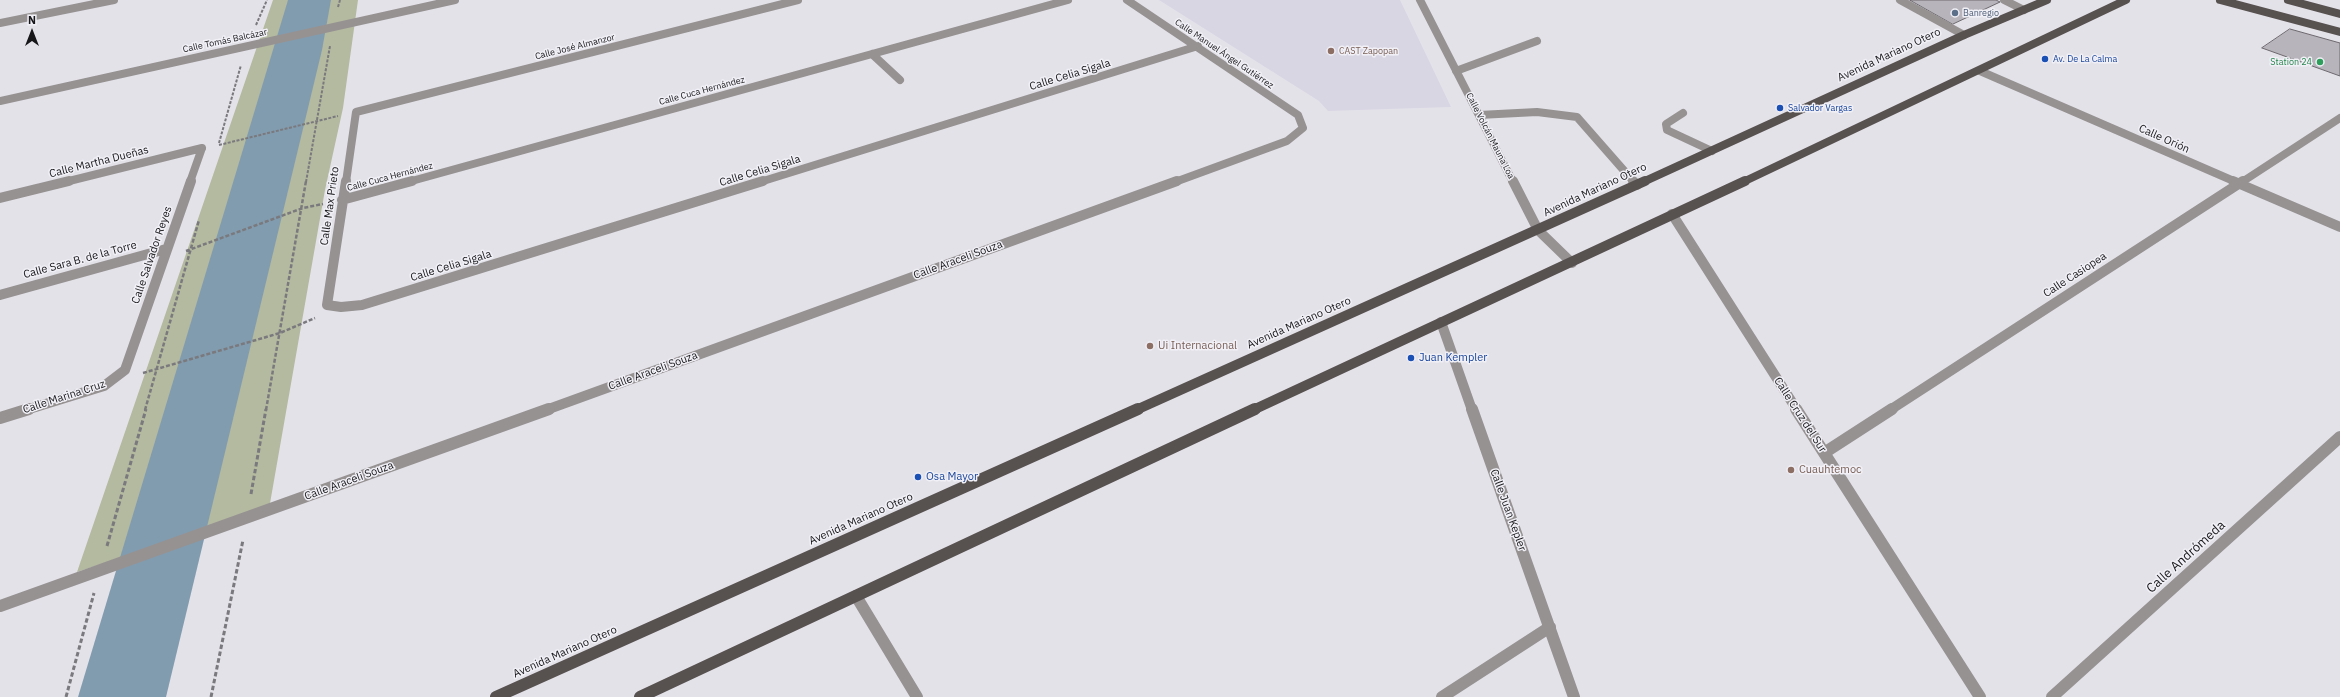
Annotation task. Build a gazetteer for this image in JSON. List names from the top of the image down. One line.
{"streets":{"main road":["Avenida Mariano Otero"],"street":["Calle Tomás Balcázar","Calle José Almanzor","Calle Manuel Ángel Gutiérrez","Calle Celia Sigala","Calle Cuca Hernández","Calle Volcán Mauna Loa","Calle Orión","Calle Martha Dueñas","Calle Max Prieto","Calle Salvador Reyes","Calle Sara B. de la Torre","Calle Araceli Souza","Calle Casiopea","Calle Marina Cruz","Calle Cruz del Sur","Calle Juan Kepler","Calle Andrómeda"]},"crossings":[["Calle José Almanzor","Calle Max Prieto"],["Calle Manuel Ángel Gutiérrez","Calle Celia Sigala"],["Calle Manuel Ángel Gutiérrez","Calle Araceli Souza"],["Avenida Mariano Otero","Calle Volcán Mauna Loa"],["Calle Celia Sigala","Calle Max Prieto"],["Calle Cuca Hernández","Calle Max Prieto"],["Calle Orión","Calle Casiopea"],["Calle Martha Dueñas","Calle Salvador Reyes"],["Calle Salvador Reyes","Calle Sara B. de la Torre"],["Calle Salvador Reyes","Calle Marina Cruz"],["Calle Casiopea","Calle Cruz del Sur"]],"places":["Banregio","CAST Zapopan","Av. De La Calma","Station 24","Salvador Vargas","Ui Internacional","Juan Kempler","Cuauhtemoc","Osa Mayor"],"north":"top"}
